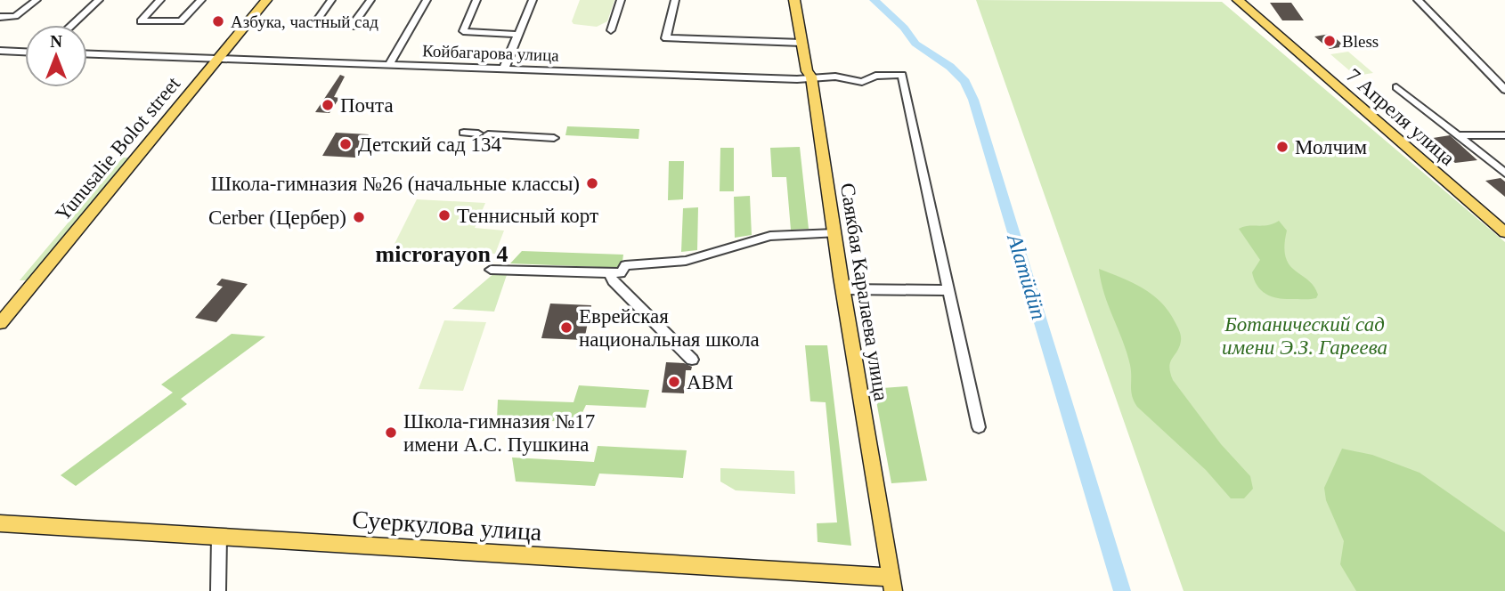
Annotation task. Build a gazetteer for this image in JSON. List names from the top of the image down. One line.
{"streets":{"main road":["7 Апреля улица","Yunusalie Bolot street","Саякбая Каралаева улица","Суеркулова улица"],"street":["Койбагарова улица"]},"crossings":[["Койбагарова улица","Yunusalie Bolot street"],["Койбагарова улица","Саякбая Каралаева улица"],["Саякбая Каралаева улица","Суеркулова улица"]],"districts":["microrayon 4"],"water":["Alamüdün"],"parks":["Ботанический сад имени Э.З. Гареева"],"places":["Азбука, частный сад","Bless","Почта","Детский сад 134","Молчим","Школа-гимназия №26 (начальные классы)","Теннисный корт","Cerber (Цербер)","Еврейская национальная школа","ABM","Школа-гимназия №17 имени А.С. Пушкина"],"north":"top"}
